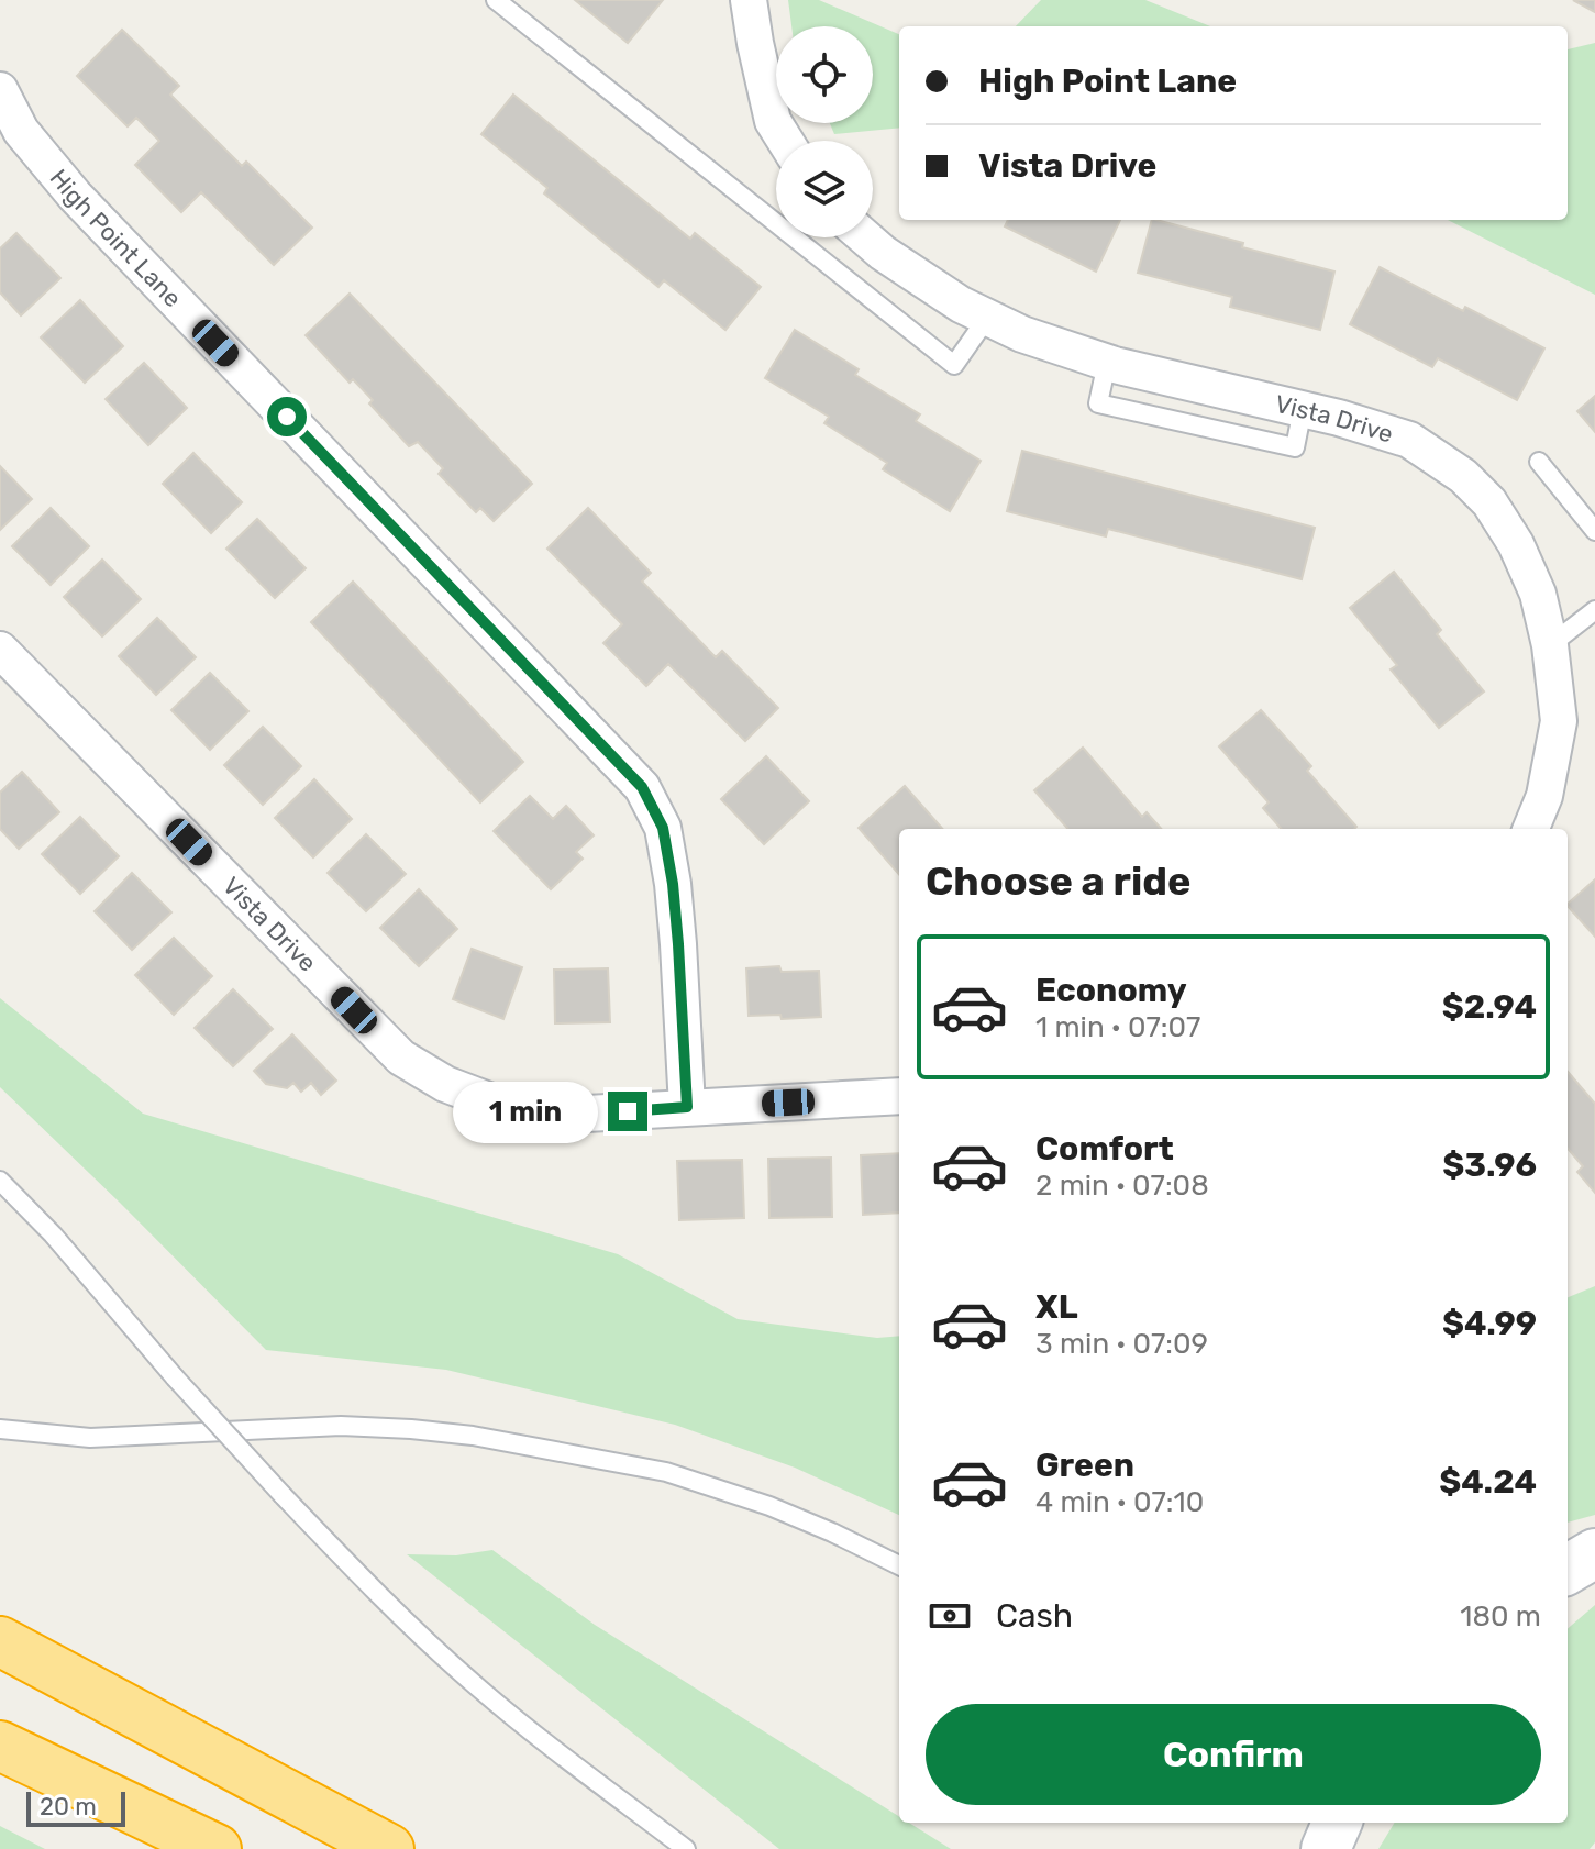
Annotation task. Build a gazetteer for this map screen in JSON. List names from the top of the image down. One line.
{"streets":{"street":["High Point Lane","Vista Drive"]},"crossings":[["High Point Lane","Vista Drive"]],"scale_bar":"20 m","page":{"banner":["High Point Lane","Vista Drive"],"heading":"Choose a ride","list":[{"name":"Economy","note":"1 min · 07:07","value":"$2.94"},{"name":"Comfort","note":"2 min · 07:08","value":"$3.96"},{"name":"XL","note":"3 min · 07:09","value":"$4.99"},{"name":"Green","note":"4 min · 07:10","value":"$4.24"}],"bubble":"1 min","pay":["Cash","180 m"],"buttons":"Confirm","scale":"20 m"}}
